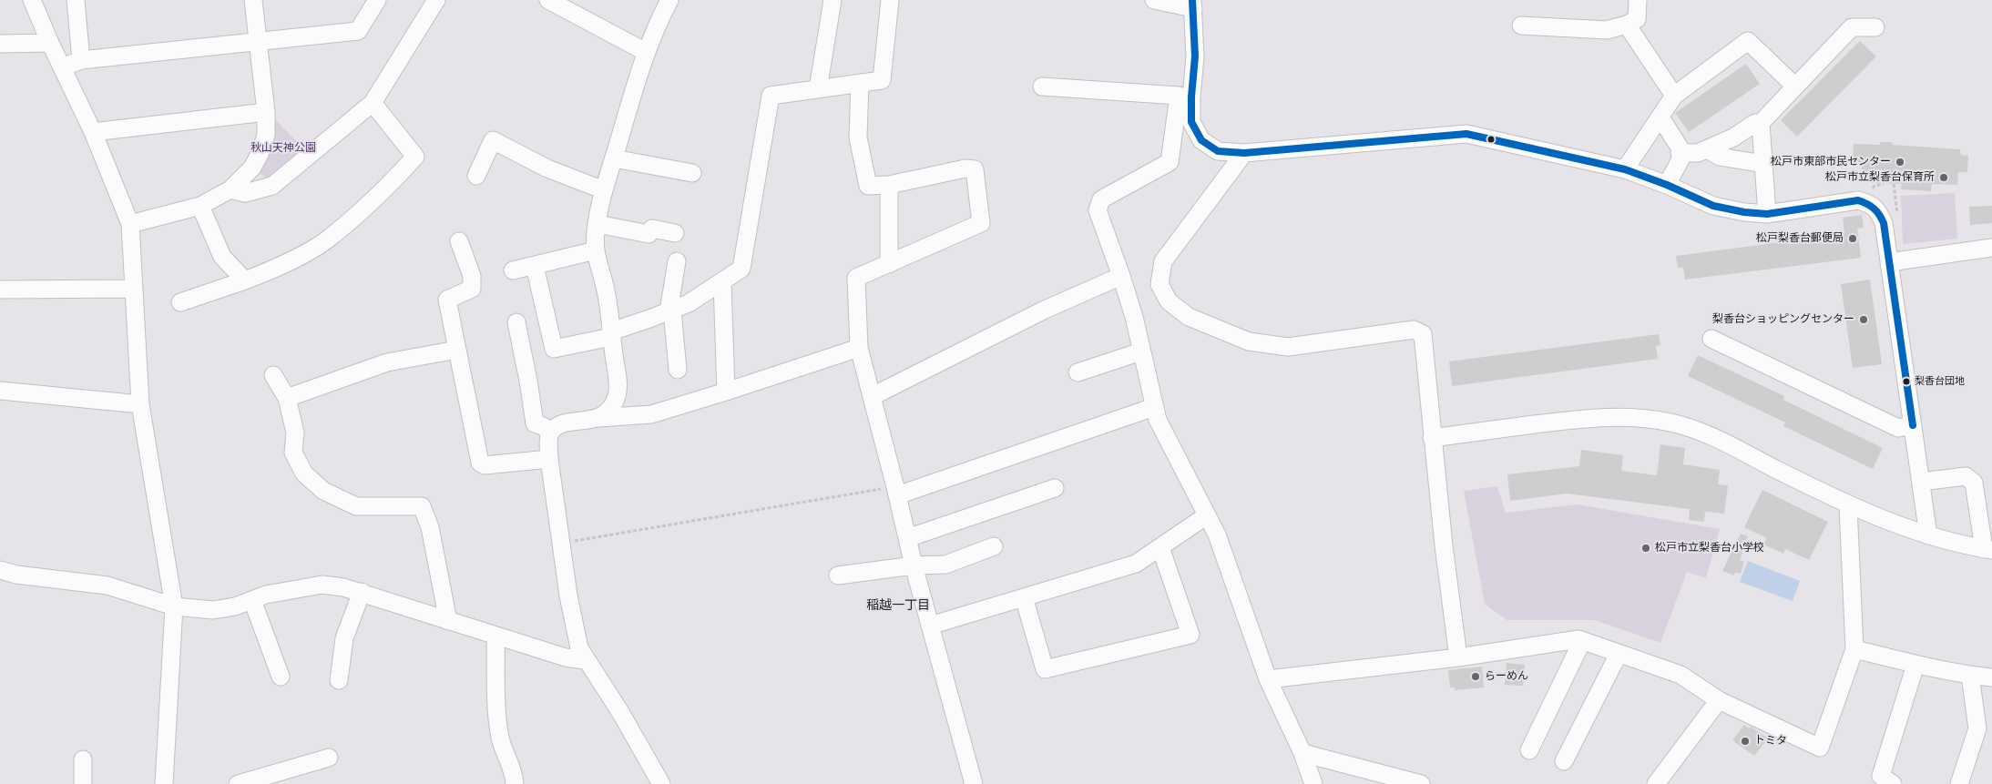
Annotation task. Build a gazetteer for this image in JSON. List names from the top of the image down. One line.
{"districts":["稲越一丁目"],"parks":["秋山天神公園"],"places":["松戸市東部市民センター","松戸市立梨香台保育所","松戸梨香台郵便局","梨香台ショッピングセンター","梨香台団地","松戸市立梨香台小学校","らーめん","トミタ"]}
